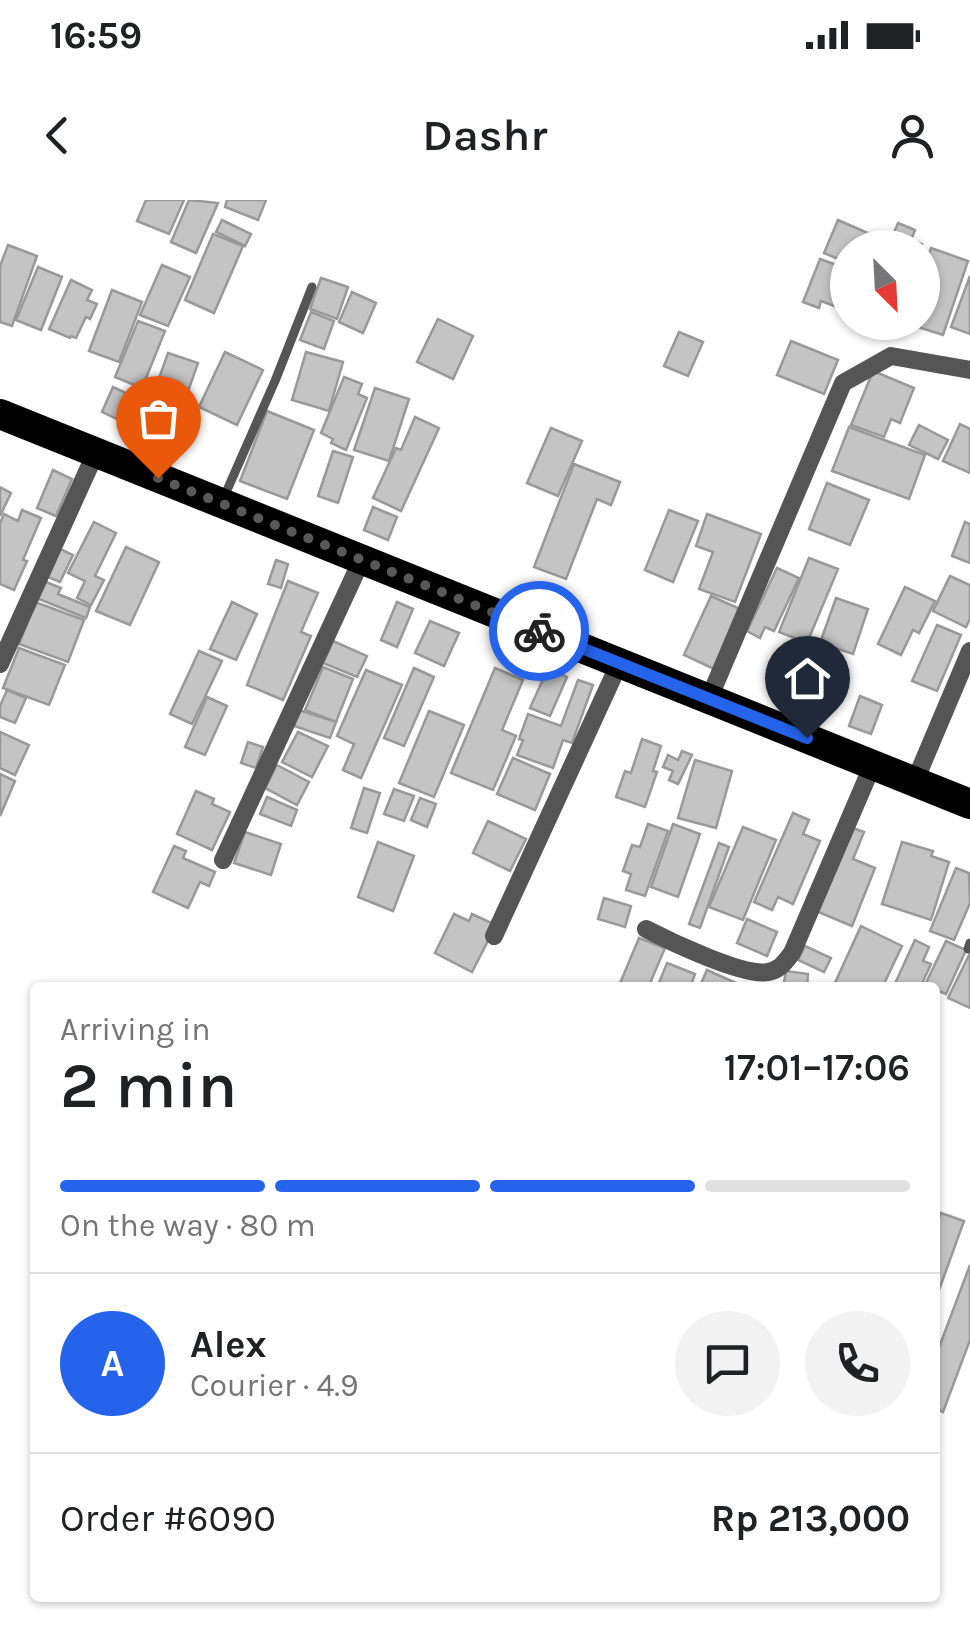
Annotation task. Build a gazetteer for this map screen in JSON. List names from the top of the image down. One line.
{"north":"bottom right","page":{"status":"16:59","header":"Dashr","heading":["2 min","Arriving in","17:01–17:06"],"panel":["Alex","Courier · 4.9","Order #6090","Rp 213,000"],"bar":"On the way · 80 m","round":"A"}}
